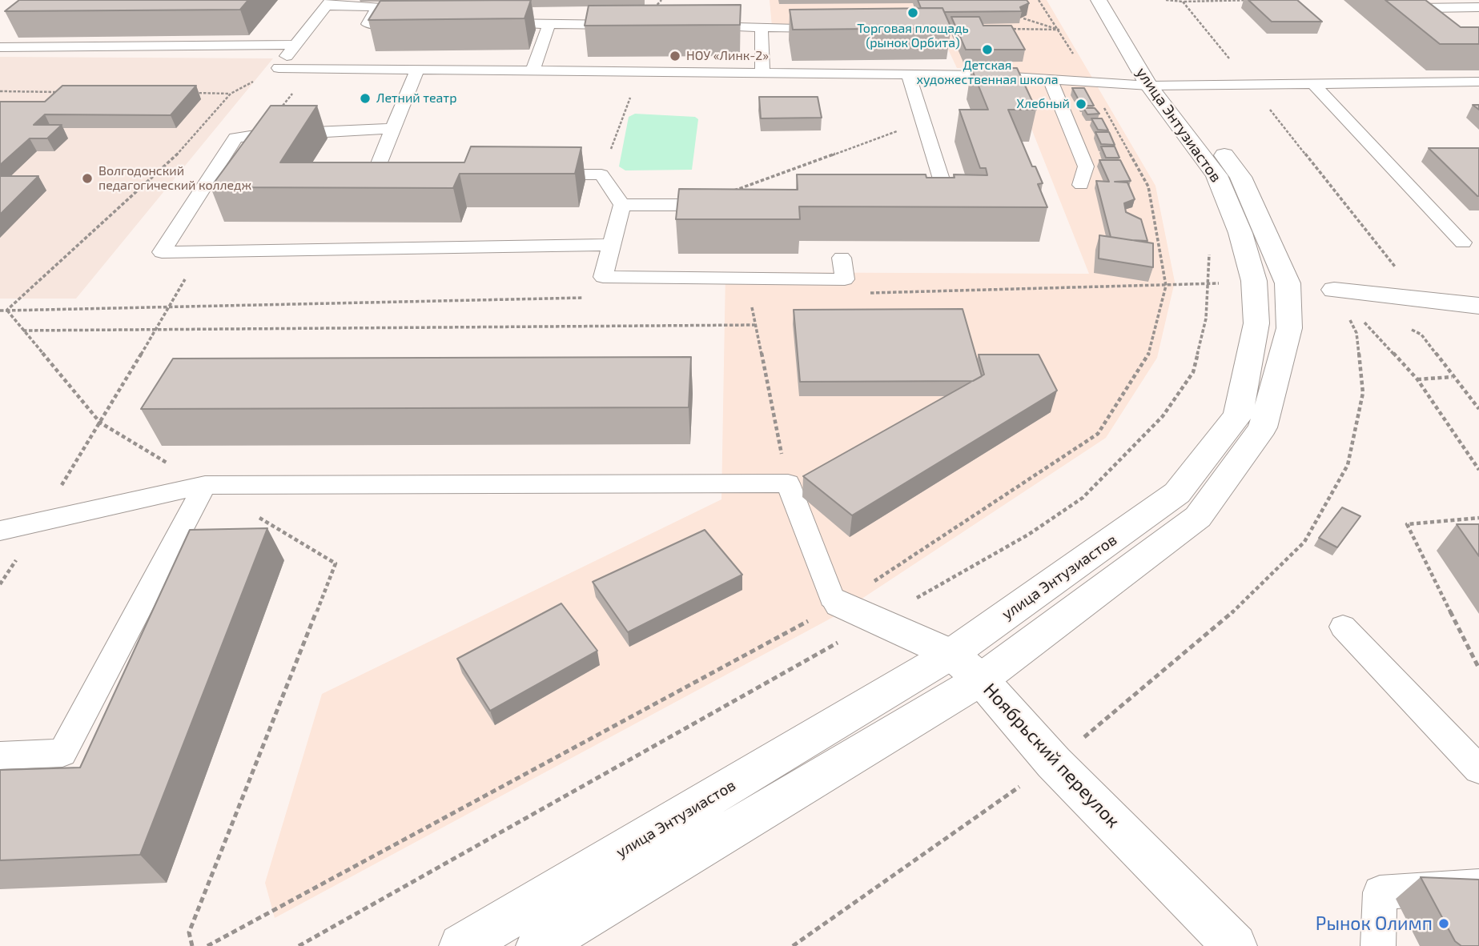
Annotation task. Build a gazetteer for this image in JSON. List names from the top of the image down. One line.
{"streets":{"street":["улица Энтузиастов","Ноябрьский переулок"]},"crossings":[["улица Энтузиастов","Ноябрьский переулок"]],"places":["Торговая площадь (рынок Орбита)","Детская художественная школа","НОУ «Линк-2»","Летний театр","Хлебный","Волгодонский педагогический колледж","Рынок Олимп"]}
